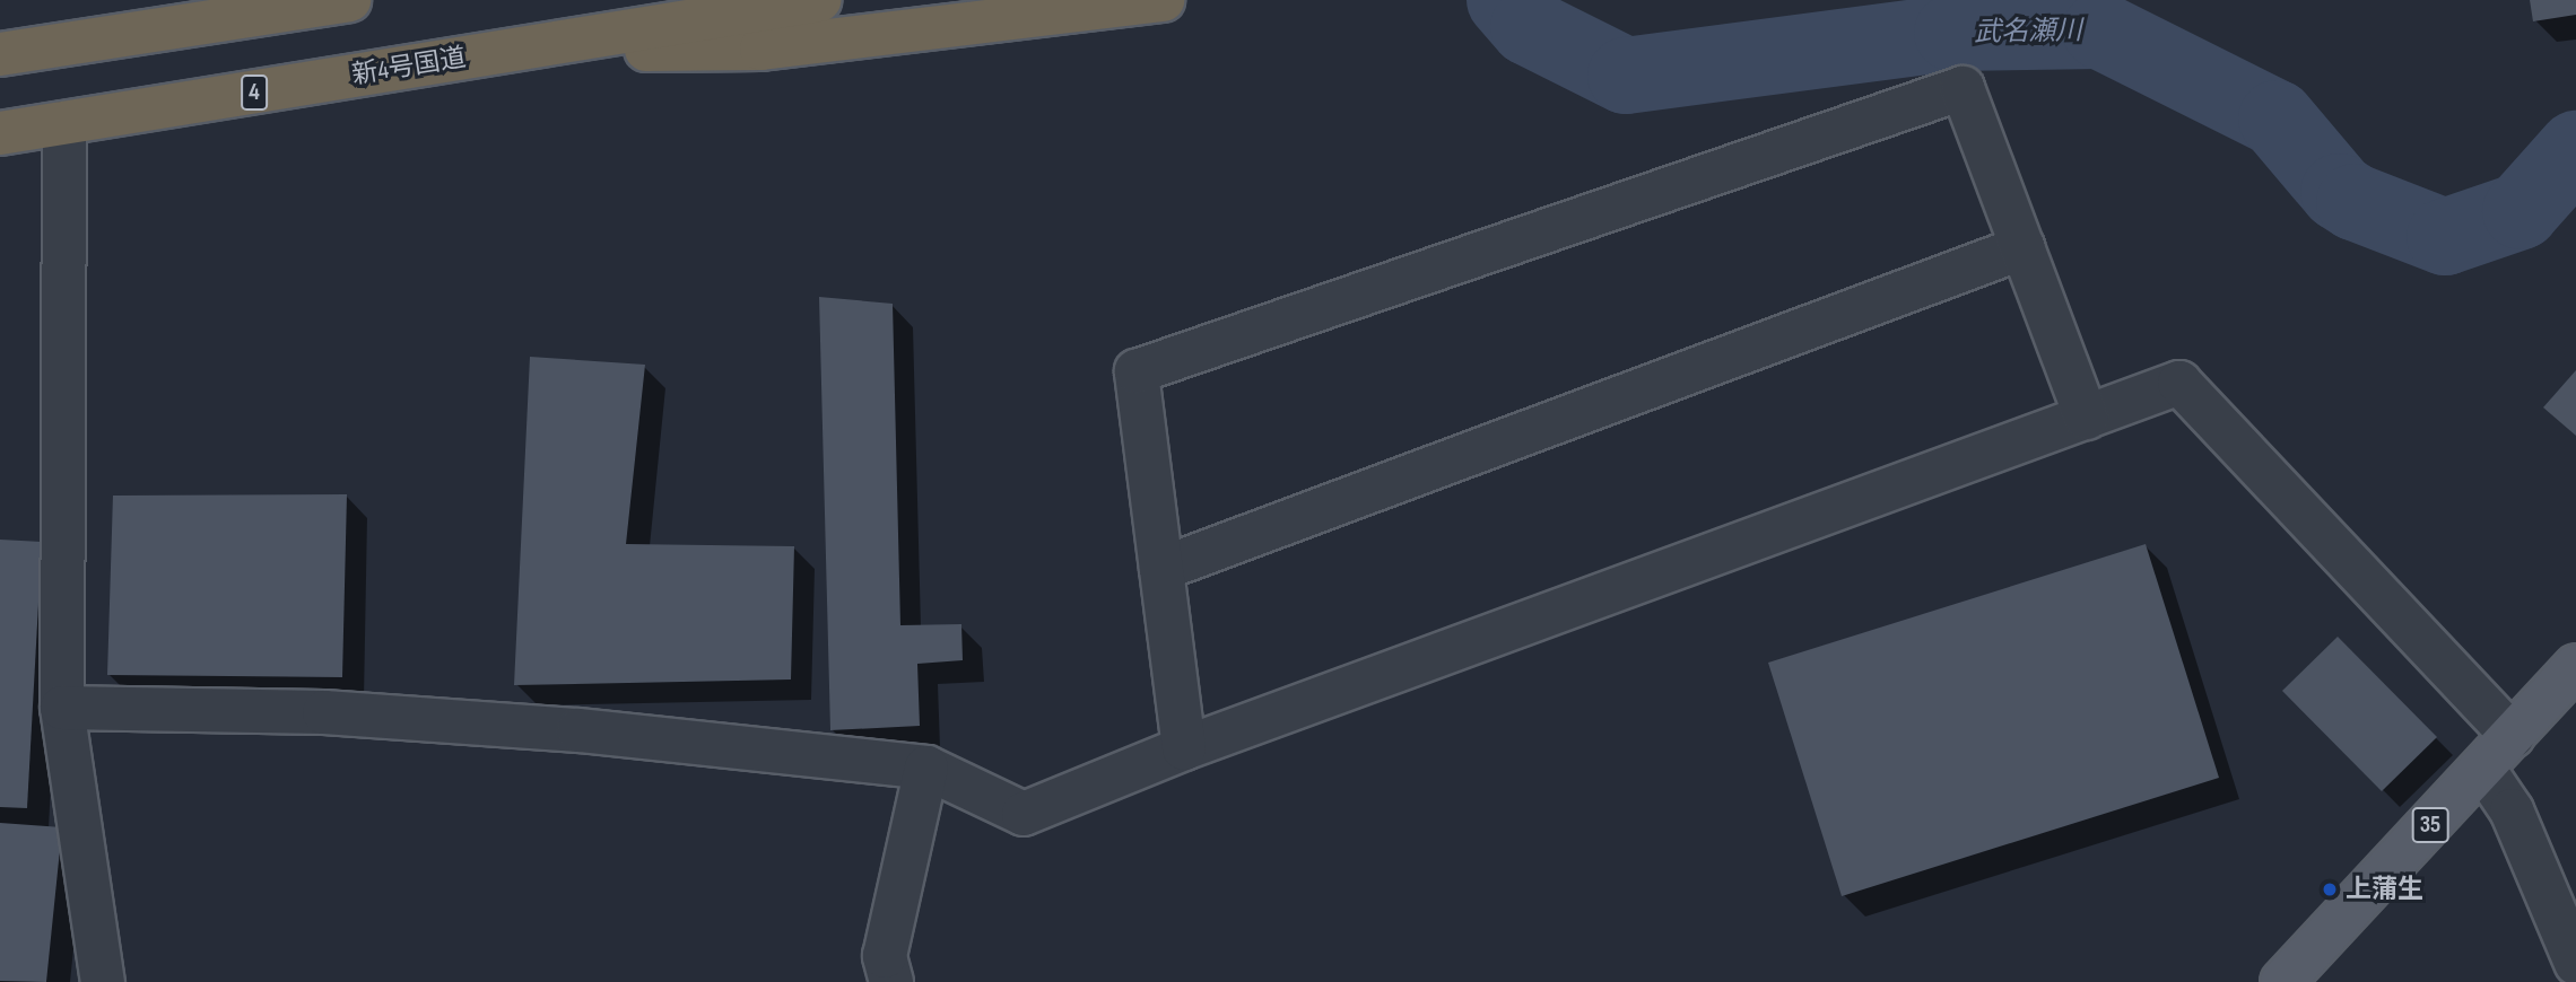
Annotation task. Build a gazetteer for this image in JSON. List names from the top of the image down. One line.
{"streets":{"highway":["新4号国道","4"],"main road":["35"]},"water":["武名瀬川"],"places":["上蒲生"]}
